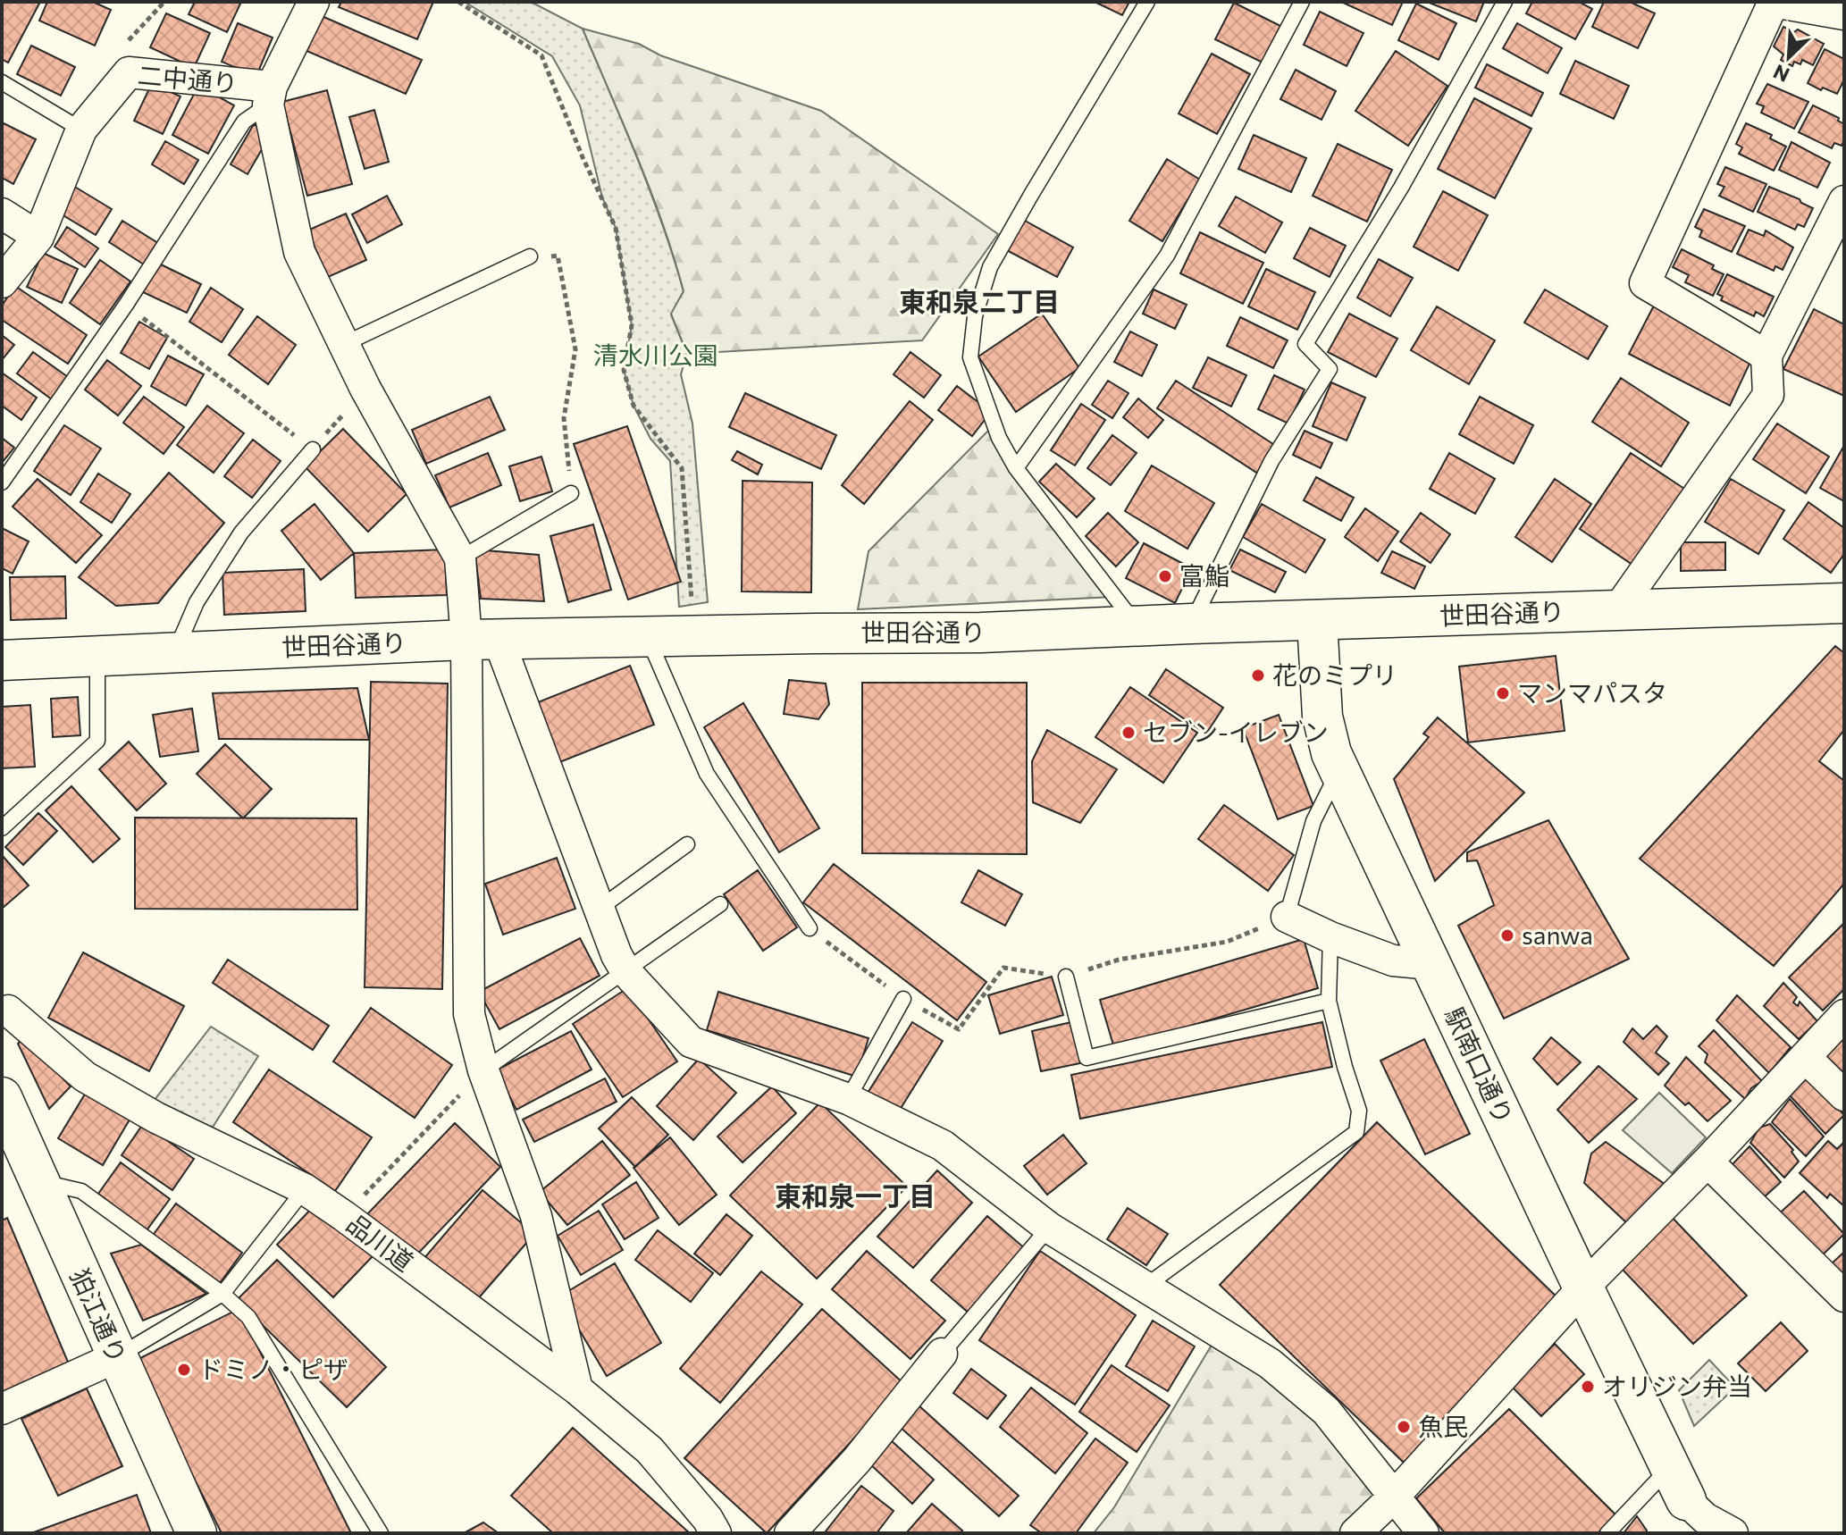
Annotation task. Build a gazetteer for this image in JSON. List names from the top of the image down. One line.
{"streets":{"main road":["世田谷通り","駅南口通り","狛江通り"],"street":["二中通り","品川道"]},"crossings":[["世田谷通り","駅南口通り"]],"districts":["東和泉二丁目","東和泉一丁目"],"parks":["清水川公園"],"places":["富鮨","花のミプリ","マンマパスタ","セブン-イレブン","sanwa","ドミノ・ピザ","オリジン弁当","魚民"],"north":"bottom left"}
